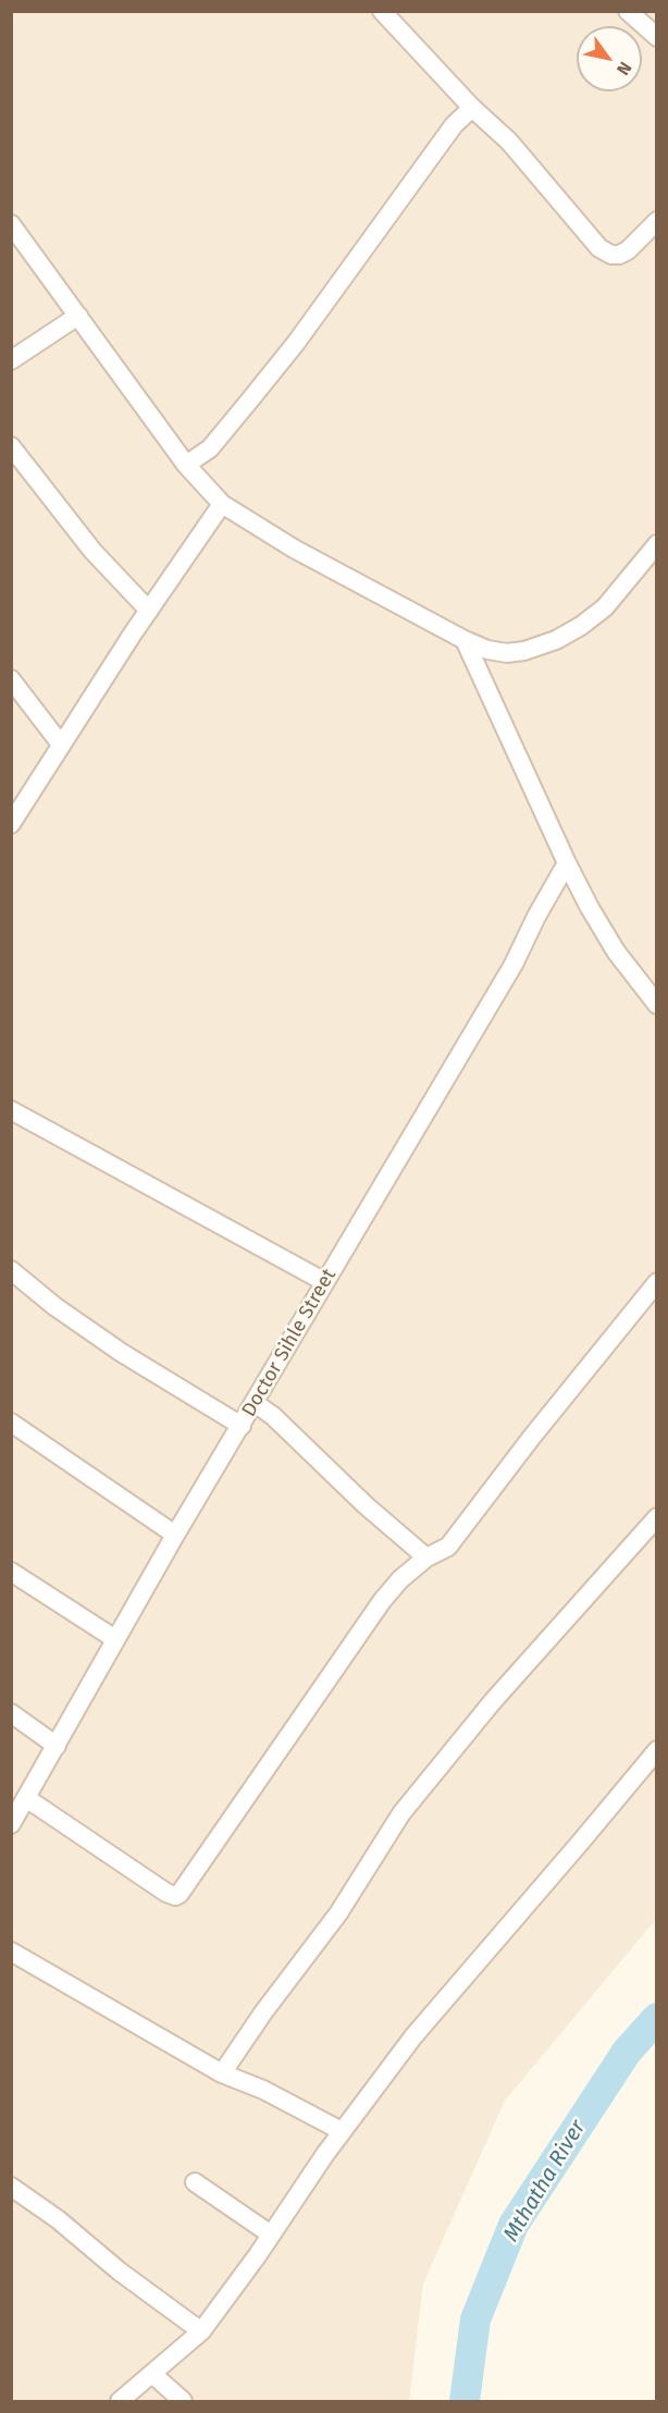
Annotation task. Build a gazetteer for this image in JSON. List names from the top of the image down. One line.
{"streets":{"street":["Doctor Sihle Street"]},"water":["Mthatha River"],"north":"bottom right"}
